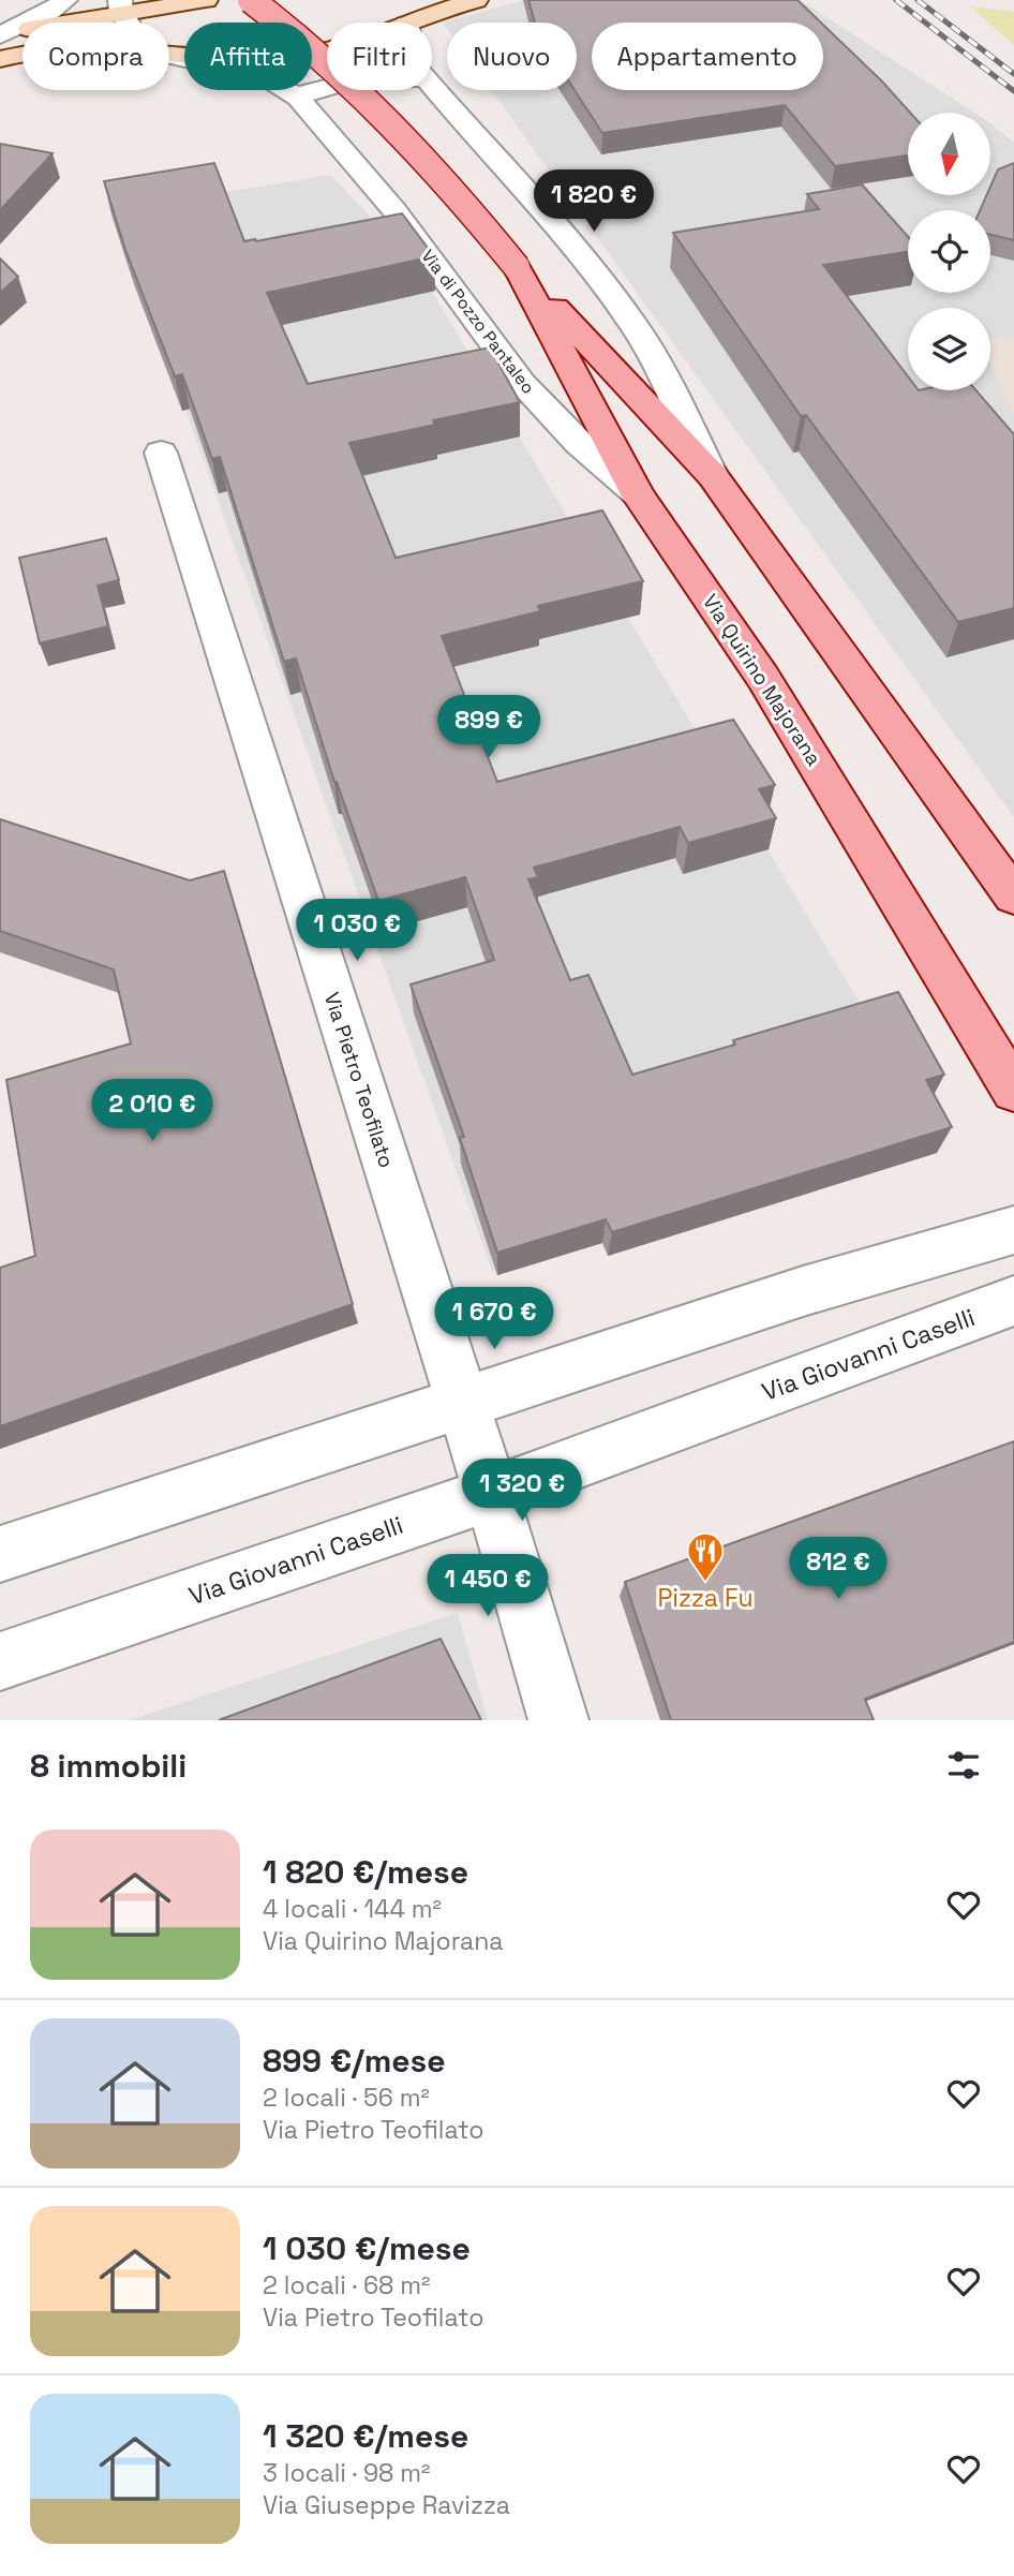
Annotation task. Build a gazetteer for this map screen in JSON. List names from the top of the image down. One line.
{"streets":{"main road":["Via Quirino Majorana"],"street":["Via di Pozzo Pantaleo","Via Pietro Teofilato","Via Giovanni Caselli"]},"crossings":[["Via di Pozzo Pantaleo","Via Quirino Majorana"],["Via Pietro Teofilato","Via Giovanni Caselli"]],"places":{"restaurant":["Pizza Fu"]},"north":"bottom","page":{"chip":["Compra","Affitta","Filtri","Nuovo","Appartamento"],"price":["1 820 €","899 €","1 030 €","2 010 €","1 670 €","1 320 €","812 €","1 450 €"],"heading":"8 immobili","list":[{"name":"1 820 €/mese","note":"4 locali · 144 m² · Via Quirino Majorana"},{"name":"899 €/mese","note":"2 locali · 56 m² · Via Pietro Teofilato"},{"name":"1 030 €/mese","note":"2 locali · 68 m² · Via Pietro Teofilato"},{"name":"1 320 €/mese","note":"3 locali · 98 m² · Via Giuseppe Ravizza"}]}}
